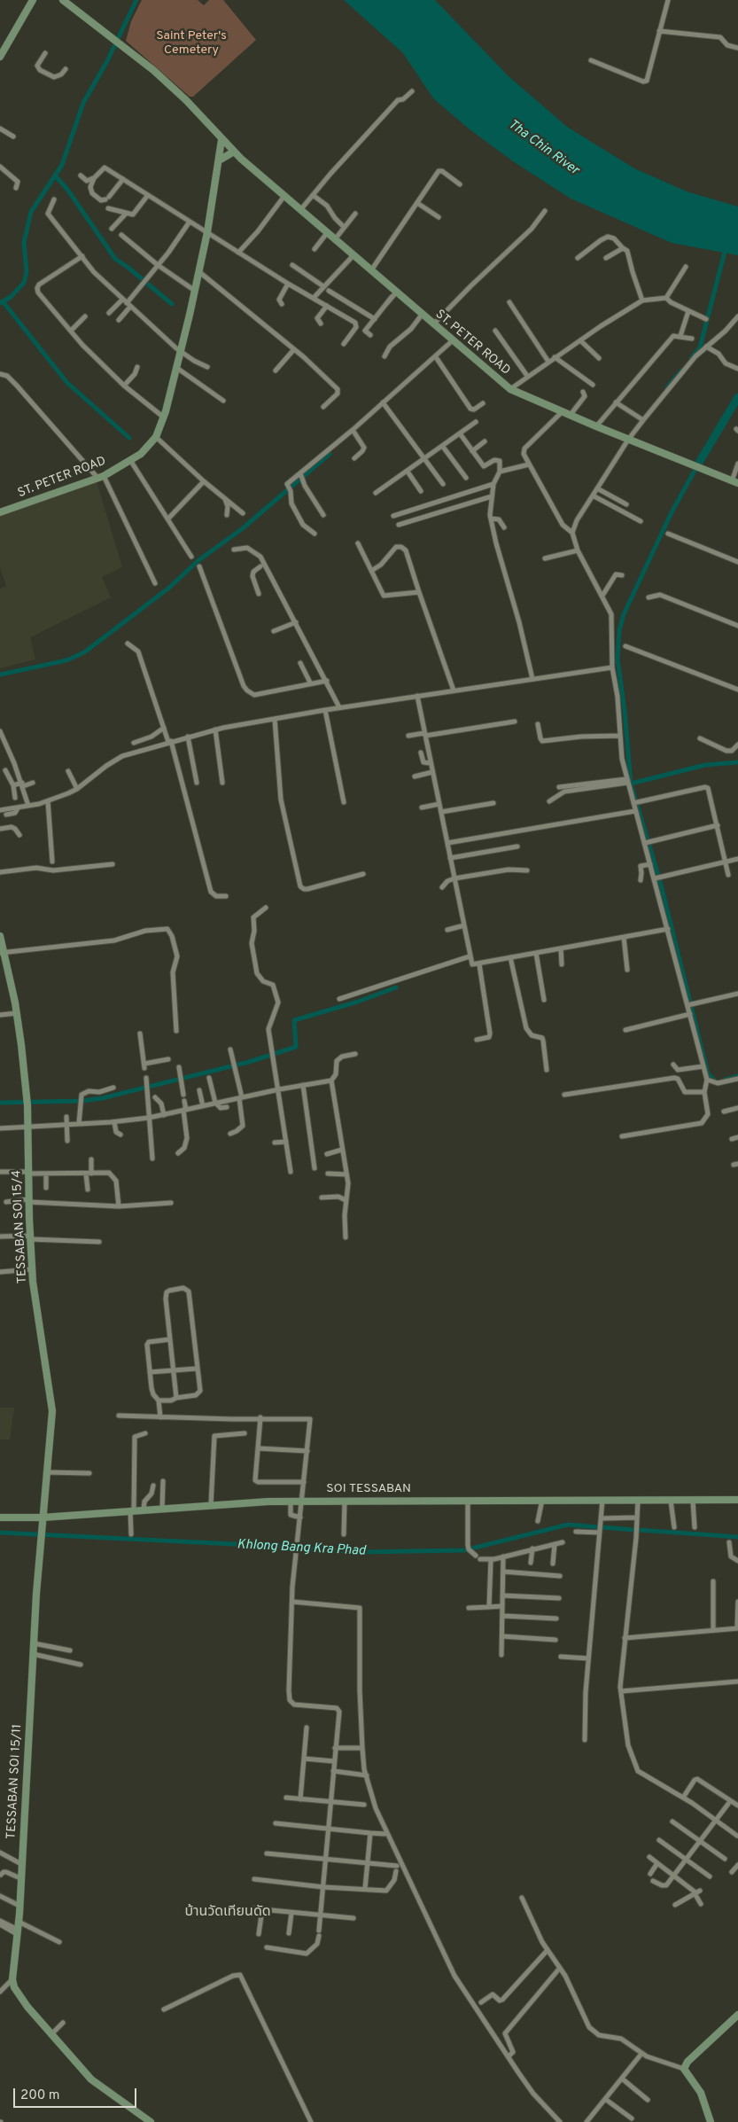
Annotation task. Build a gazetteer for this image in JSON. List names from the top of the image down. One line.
{"streets":{"street":["ST. PETER ROAD","TESSABAN SOI 15/4","SOI TESSABAN","TESSABAN SOI 15/11"]},"crossings":[["TESSABAN SOI 15/4","SOI TESSABAN"],["TESSABAN SOI 15/4","TESSABAN SOI 15/11"],["SOI TESSABAN","TESSABAN SOI 15/11"]],"districts":["บ้านวัดเทียนดัด"],"water":["Tha Chin River","Khlong Bang Kra Phad"],"parks":["Saint Peter's Cemetery"],"scale_bar":"200 m"}
